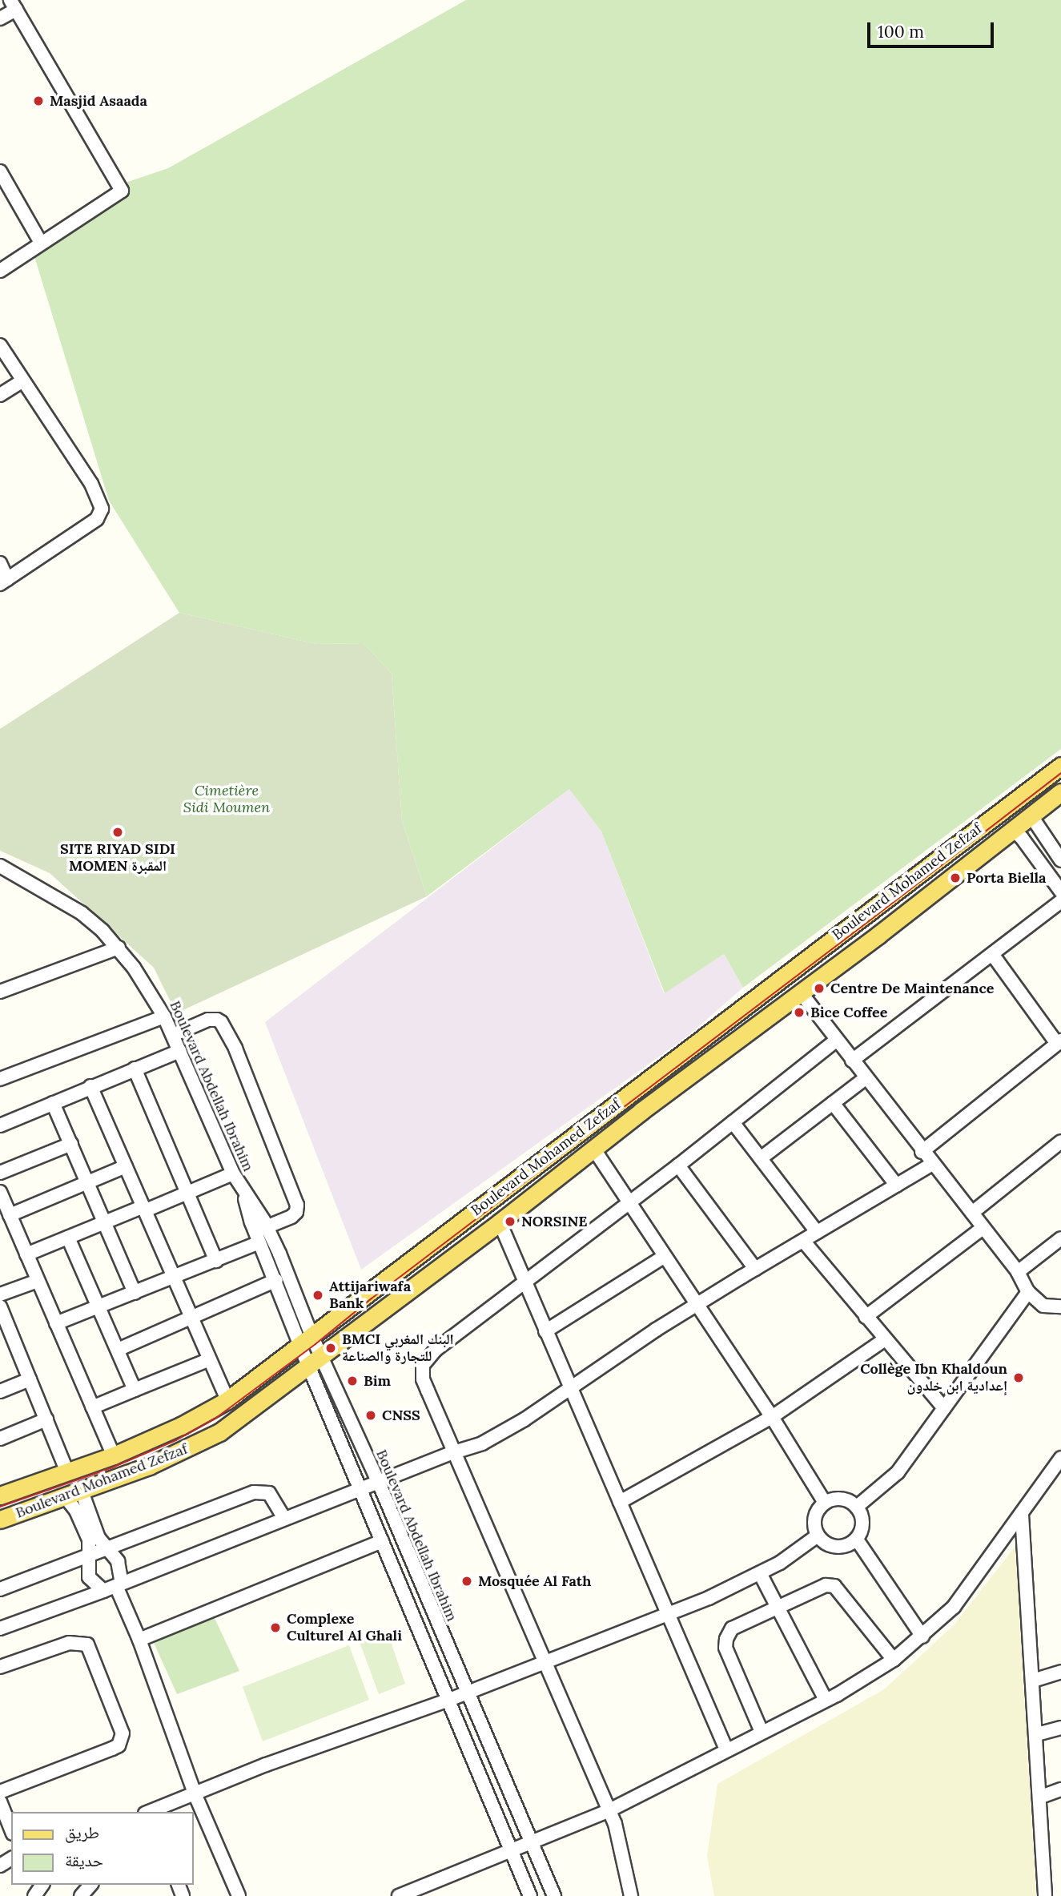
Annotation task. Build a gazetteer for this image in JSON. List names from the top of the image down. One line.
{"streets":{"main road":["Boulevard Mohamed Zefzaf"],"street":["Boulevard Abdellah Ibrahim"]},"crossings":[["Boulevard Mohamed Zefzaf","Boulevard Abdellah Ibrahim"]],"parks":["Cimetière Sidi Moumen"],"places":["Masjid Asaada","SITE RIYAD SIDI MOMEN المقبرة","Porta Biella","Centre De Maintenance","Bice Coffee","NORSINE","Attijariwafa Bank","BMCI البنك المغربي للتجارة والصناعة","Collège Ibn Khaldoun إعدادية ابن خلدون","Bim","CNSS","Mosquée Al Fath","Complexe Culturel Al Ghali"],"legend":["طريق","حديقة"],"scale_bar":"100 m"}
